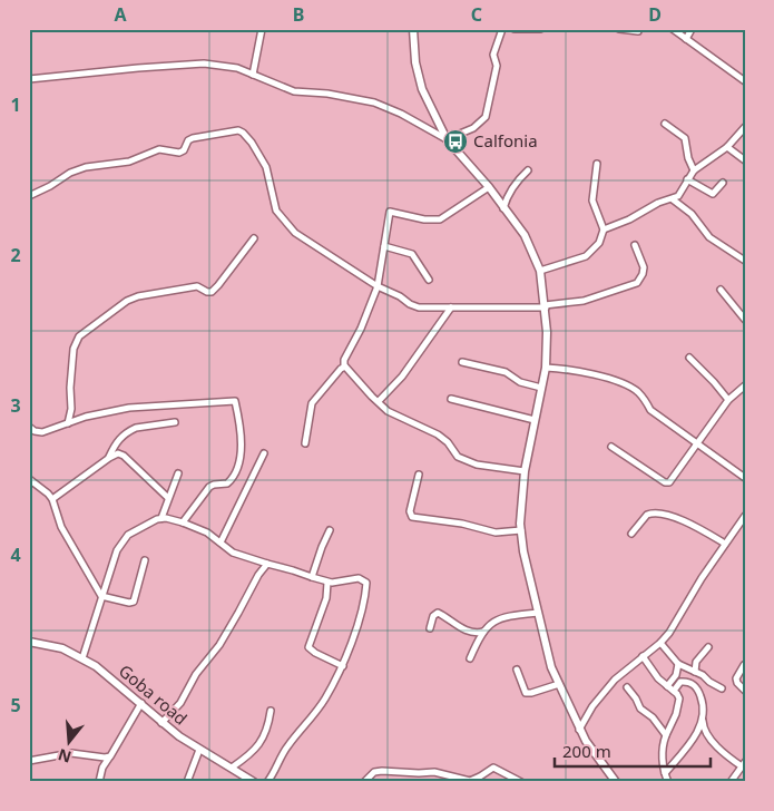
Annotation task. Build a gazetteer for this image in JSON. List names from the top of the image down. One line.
{"streets":{"street":["Goba road"]},"places":{"bus stop":["Calfonia"]},"scale_bar":"200 m","north":"bottom","grid":{"columns":["A","B","C","D"],"rows":["1","2","3","4","5"]}}
